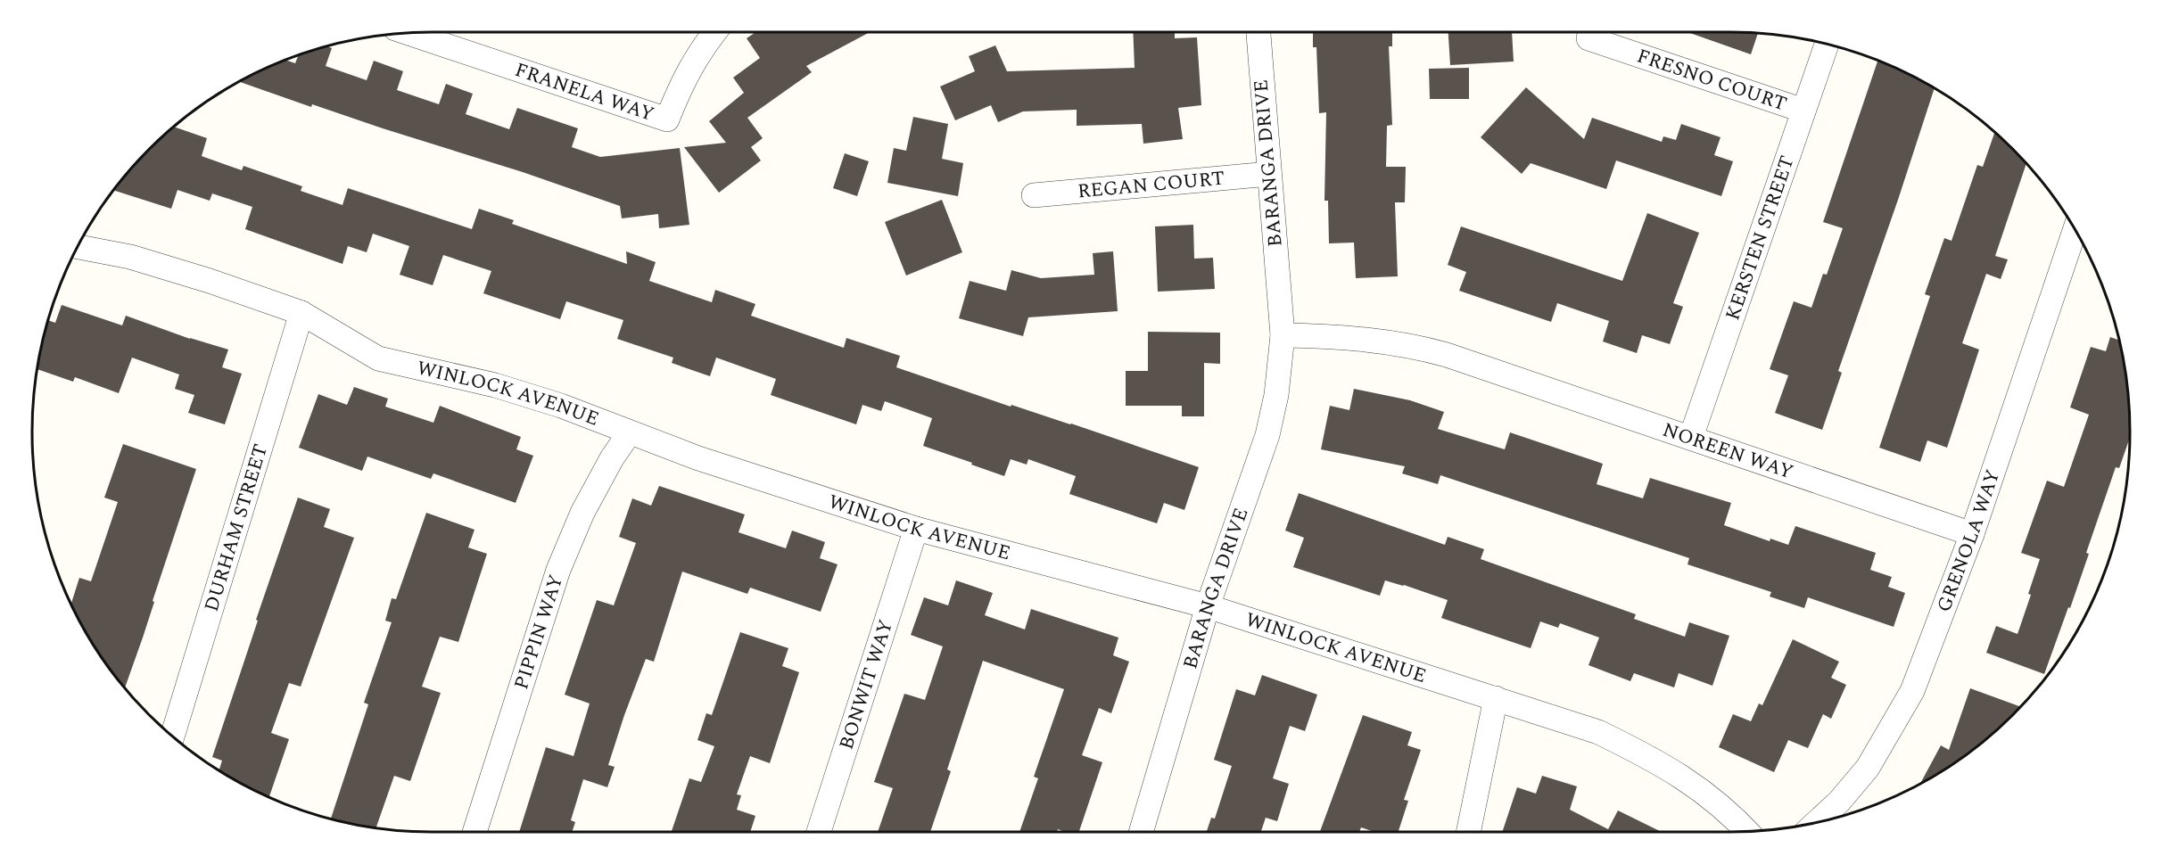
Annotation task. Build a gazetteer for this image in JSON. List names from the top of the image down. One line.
{"streets":{"street":["FRESNO COURT","FRANELA WAY","BARANGA DRIVE","REGAN COURT","KERSTEN STREET","WINLOCK AVENUE","NOREEN WAY","DURHAM STREET","GRENOLA WAY","PIPPIN WAY","BONWIT WAY"]},"crossings":[["FRESNO COURT","KERSTEN STREET"],["BARANGA DRIVE","REGAN COURT"],["BARANGA DRIVE","WINLOCK AVENUE"],["BARANGA DRIVE","NOREEN WAY"],["KERSTEN STREET","NOREEN WAY"],["WINLOCK AVENUE","DURHAM STREET"],["WINLOCK AVENUE","PIPPIN WAY"],["WINLOCK AVENUE","BONWIT WAY"],["NOREEN WAY","GRENOLA WAY"]]}
